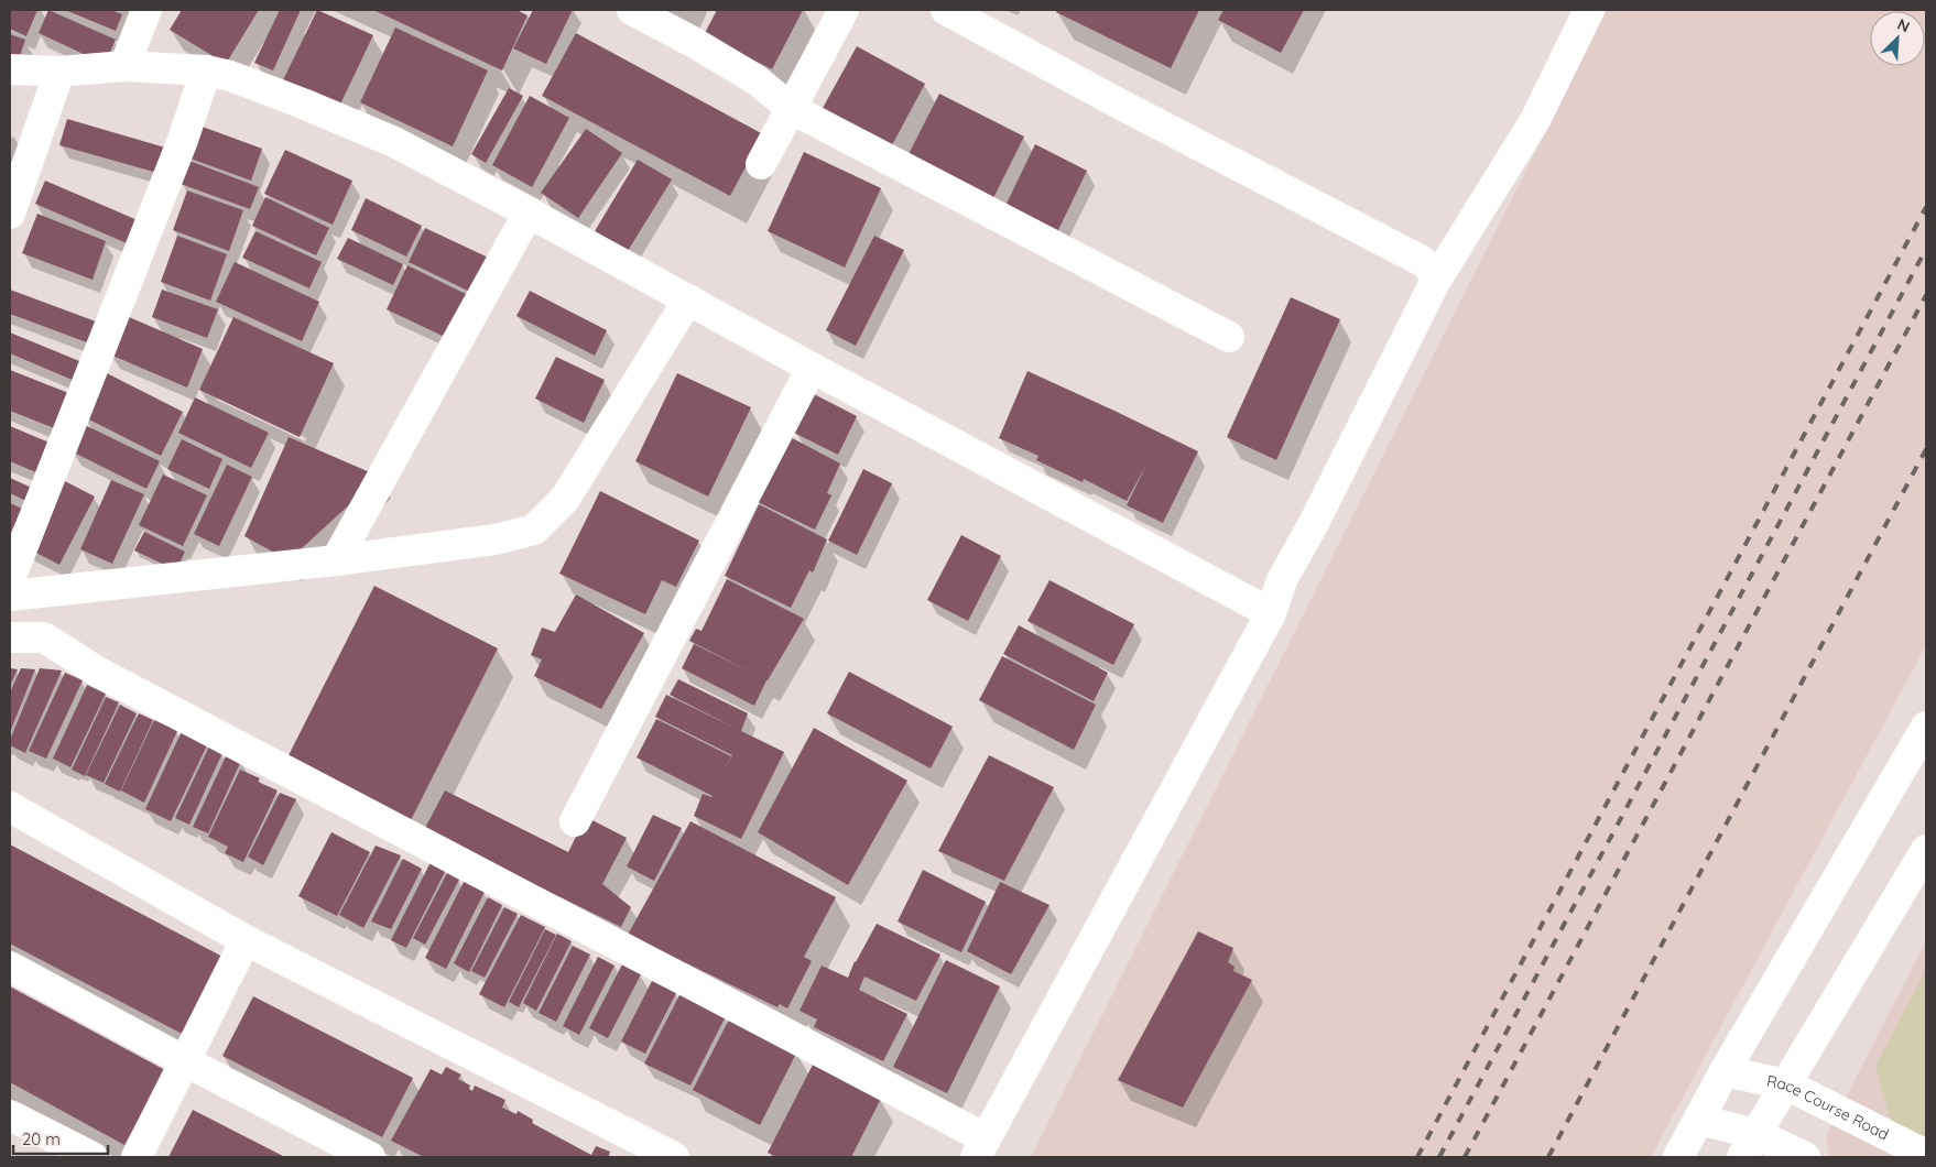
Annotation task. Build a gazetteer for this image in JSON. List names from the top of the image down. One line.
{"streets":{"street":["Race Course Road"]},"scale_bar":"20 m","north":"top right"}
